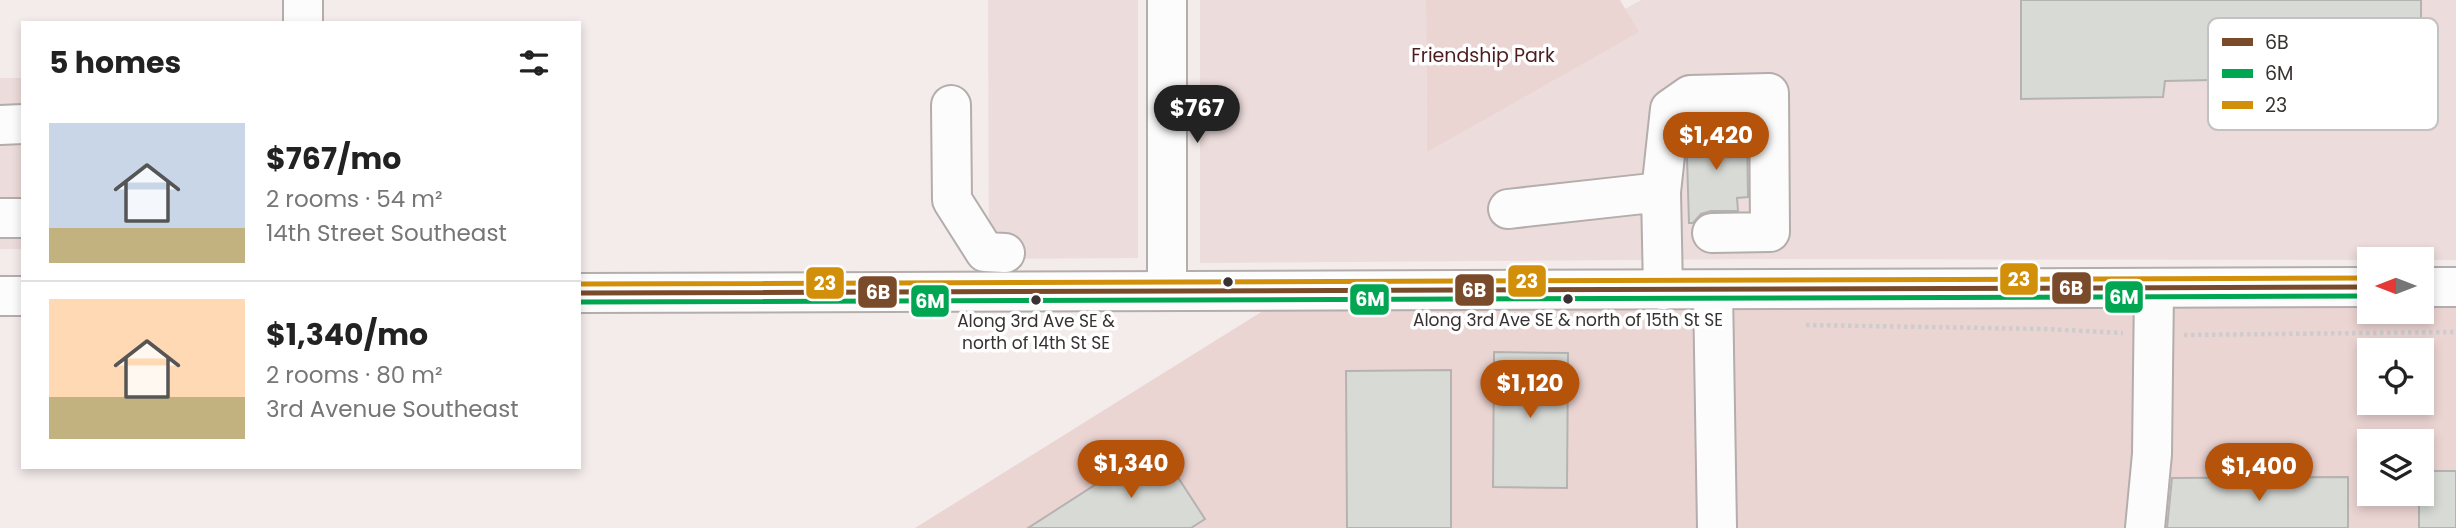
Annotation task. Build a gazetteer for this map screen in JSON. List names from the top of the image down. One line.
{"parks":["Friendship Park"],"places":["Along 3rd Ave SE & north of 15th St SE","Along 3rd Ave SE & north of 14th St SE"],"lines":["transit line 23","transit line 6B","transit line 6M"],"legend":["6B","6M","23"],"north":"left","page":{"heading":"5 homes","price":["$767","$1,420","$1,120","$1,340","$1,400"],"list":[{"name":"$767/mo","note":"2 rooms · 54 m² · 14th Street Southeast"},{"name":"$1,340/mo","note":"2 rooms · 80 m² · 3rd Avenue Southeast"}]}}
